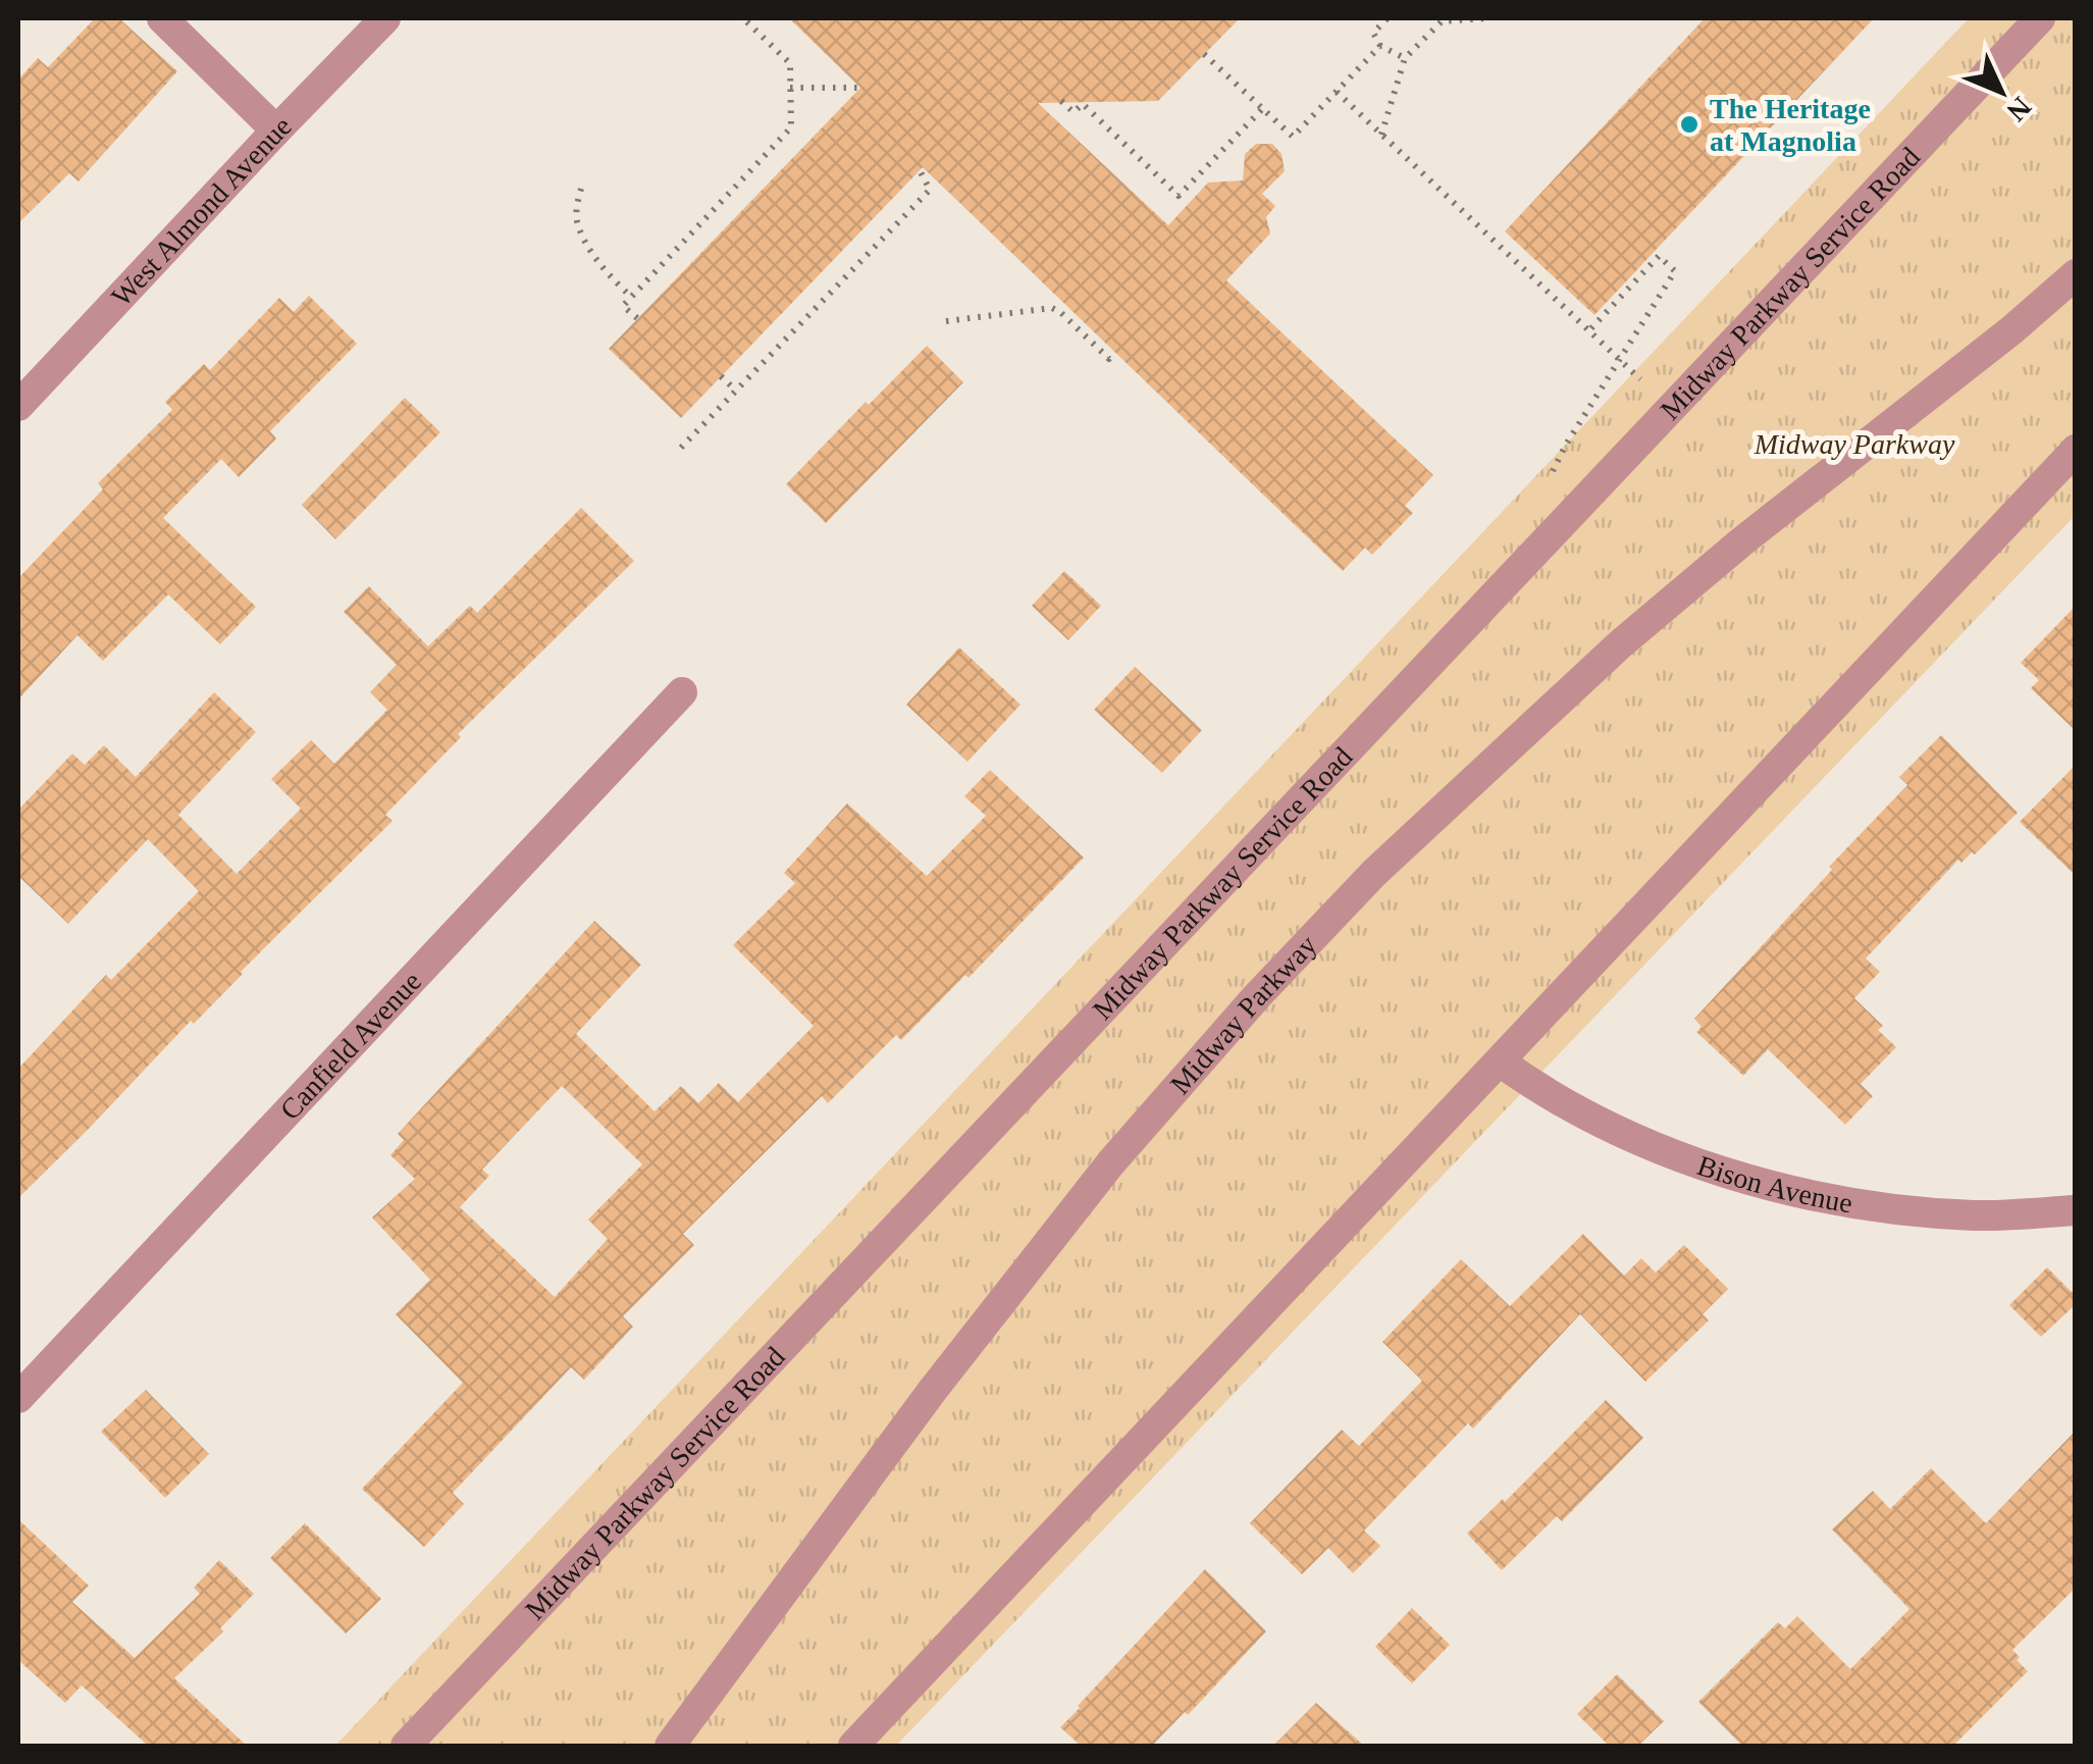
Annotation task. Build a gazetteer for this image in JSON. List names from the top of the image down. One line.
{"streets":{"street":["West Almond Avenue","Midway Parkway Service Road","Midway Parkway","Canfield Avenue","Bison Avenue"]},"parks":["Midway Parkway"],"places":["The Heritage at Magnolia"],"north":"bottom right"}
